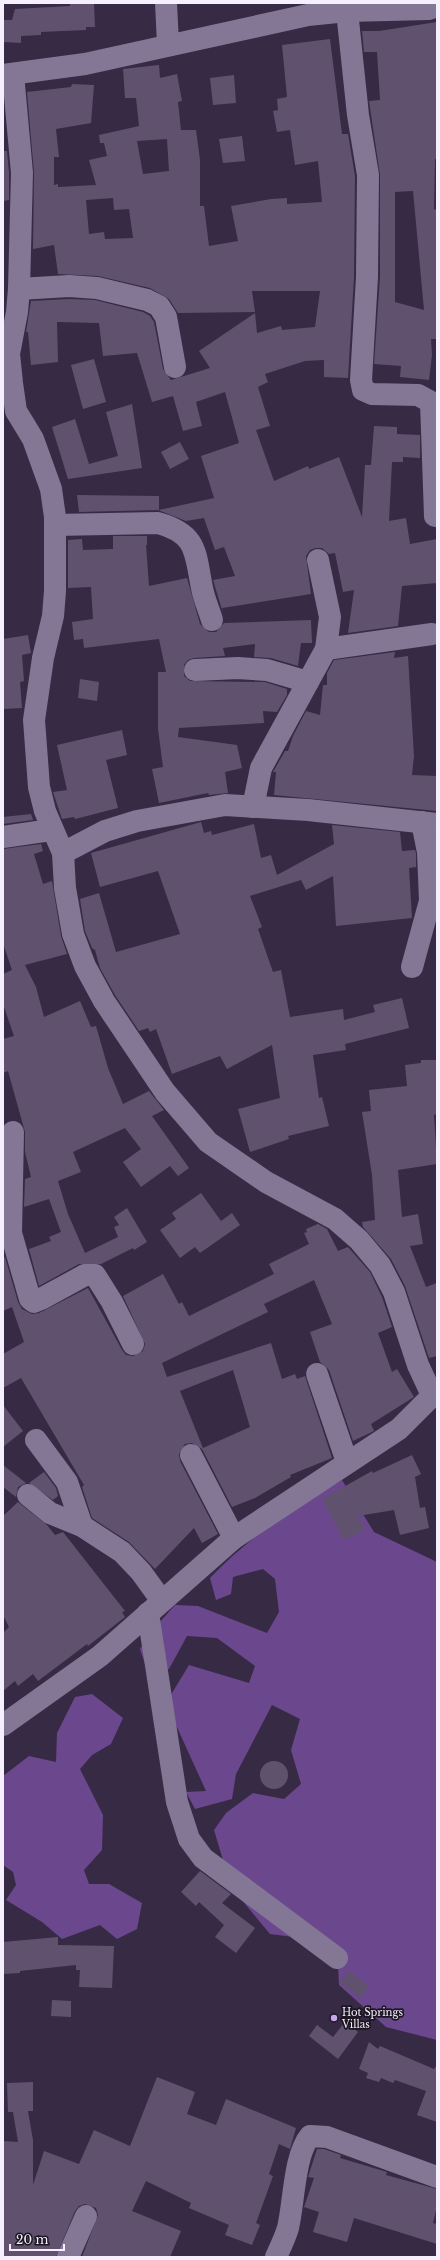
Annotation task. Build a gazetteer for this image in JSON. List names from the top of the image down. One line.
{"places":["Hot Springs Villas"],"scale_bar":"20 m"}
